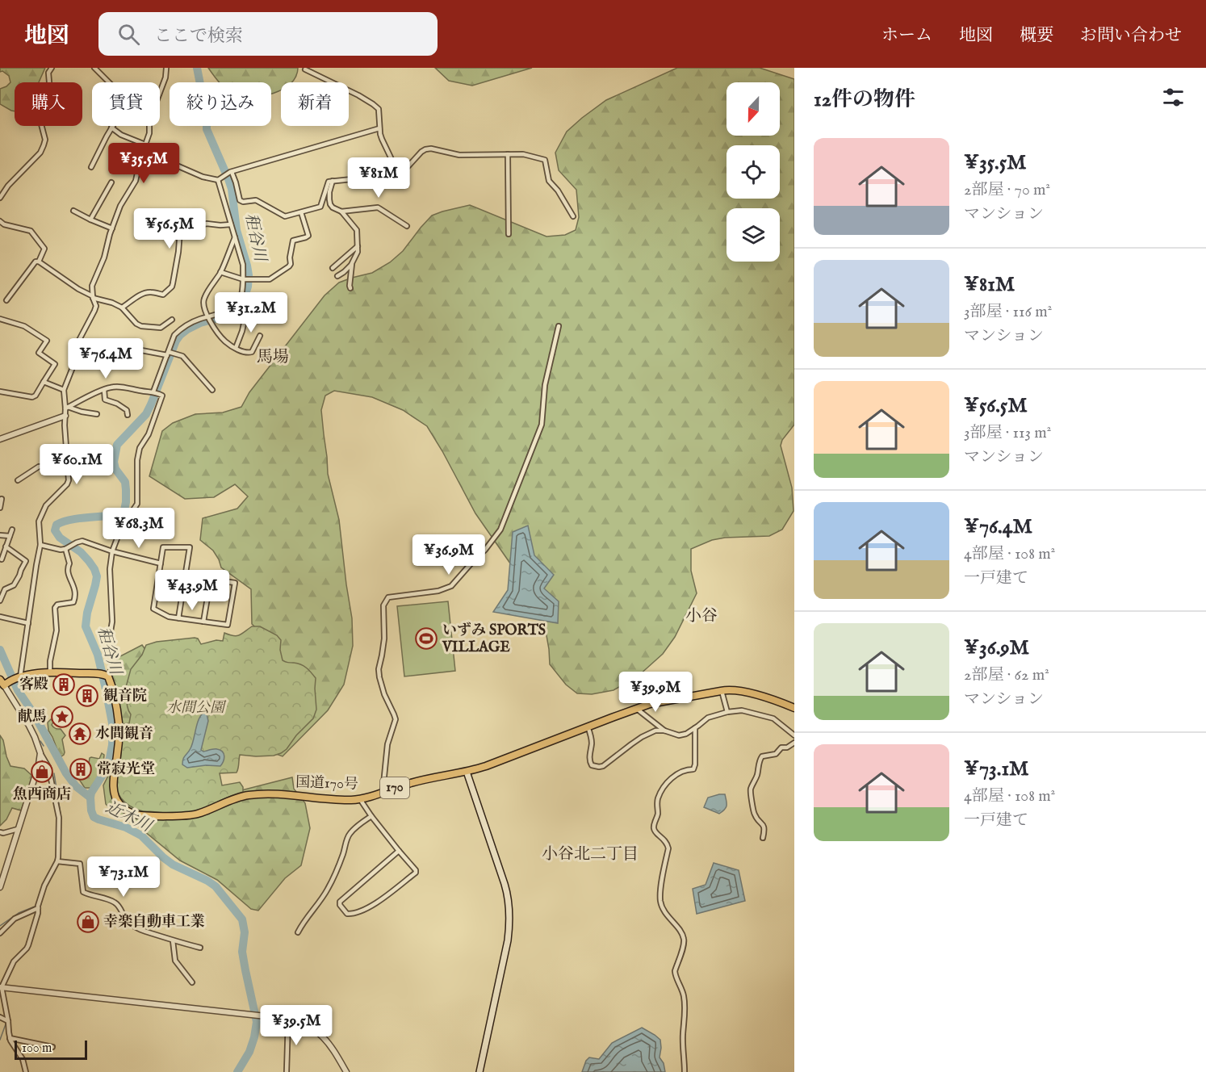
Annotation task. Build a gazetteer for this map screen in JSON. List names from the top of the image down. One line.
{"streets":{"highway":["国道170号","170"]},"districts":["馬場","小谷","小谷北二丁目"],"water":["秬谷川","近木川"],"parks":["水間公園"],"places":{"sports":["いずみ SPORTS VILLAGE"],"building":["客殿","観音院","常寂光堂"],"place":["献馬"],"temple":["水間観音"],"shop":["魚西商店","幸楽自動車工業"]},"scale_bar":"100 m","north":"bottom","page":{"header":"地図","search":"ここで検索","nav":["ホーム","地図","概要","お問い合わせ"],"heading":"12件の物件","chip":["購入","賃貸","絞り込み","新着"],"list":[{"name":"¥35.5M","note":"2部屋 · 70 m² · マンション"},{"name":"¥81M","note":"3部屋 · 116 m² · マンション"},{"name":"¥56.5M","note":"3部屋 · 113 m² · マンション"},{"name":"¥76.4M","note":"4部屋 · 108 m² · 一戸建て"},{"name":"¥36.9M","note":"2部屋 · 62 m² · マンション"},{"name":"¥73.1M","note":"4部屋 · 108 m² · 一戸建て"}],"price":["¥35.5M","¥81M","¥56.5M","¥31.2M","¥76.4M","¥60.1M","¥68.3M","¥36.9M","¥43.9M","¥39.9M","¥73.1M","¥39.5M"],"scale":"100 m"}}
